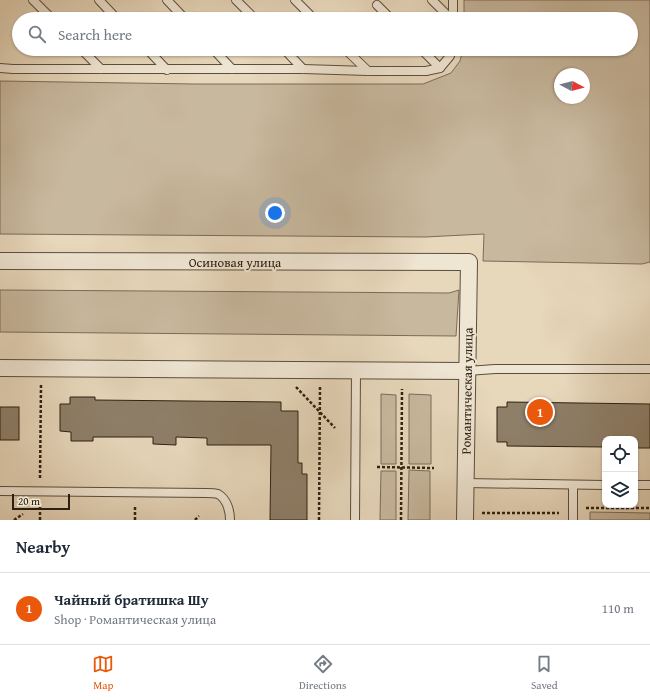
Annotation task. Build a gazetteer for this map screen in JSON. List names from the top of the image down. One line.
{"streets":{"street":["Осиновая улица","Романтическая улица"]},"crossings":[["Осиновая улица","Романтическая улица"]],"scale_bar":"20 m","north":"right","page":{"search":"Search here","pins":"1","scale":"20 m","heading":"Nearby","list":[{"mark":"1","name":"Чайный братишка Шу","note":"Shop · Романтическая улица","value":"110 m"}],"nav":["Map","Directions","Saved"]}}
